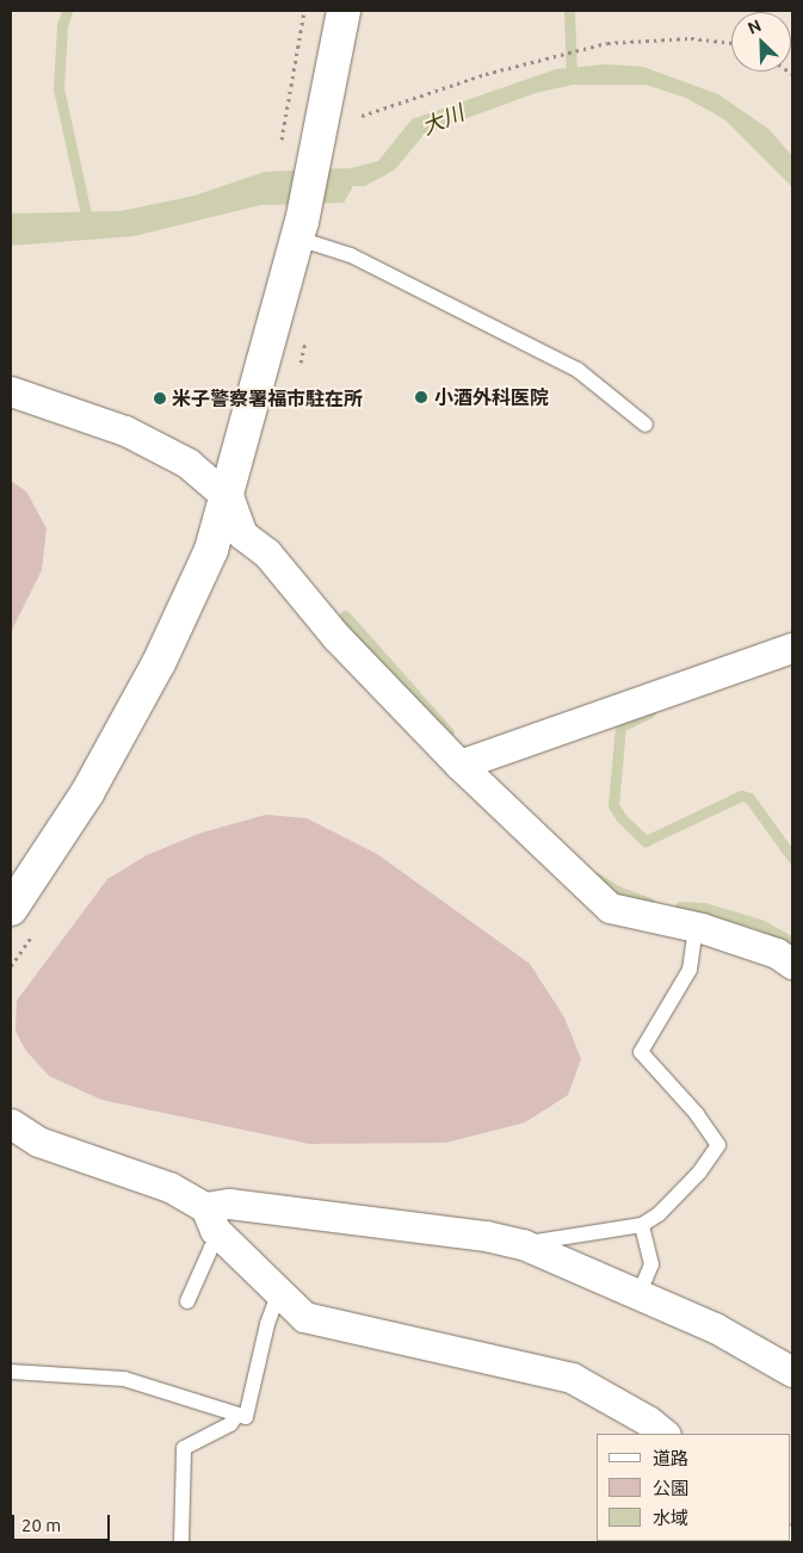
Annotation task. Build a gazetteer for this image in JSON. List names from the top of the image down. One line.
{"water":["大川"],"places":["小酒外科医院","米子警察署福市駐在所"],"legend":["道路","公園","水域"],"scale_bar":"20 m","north":"top left"}
